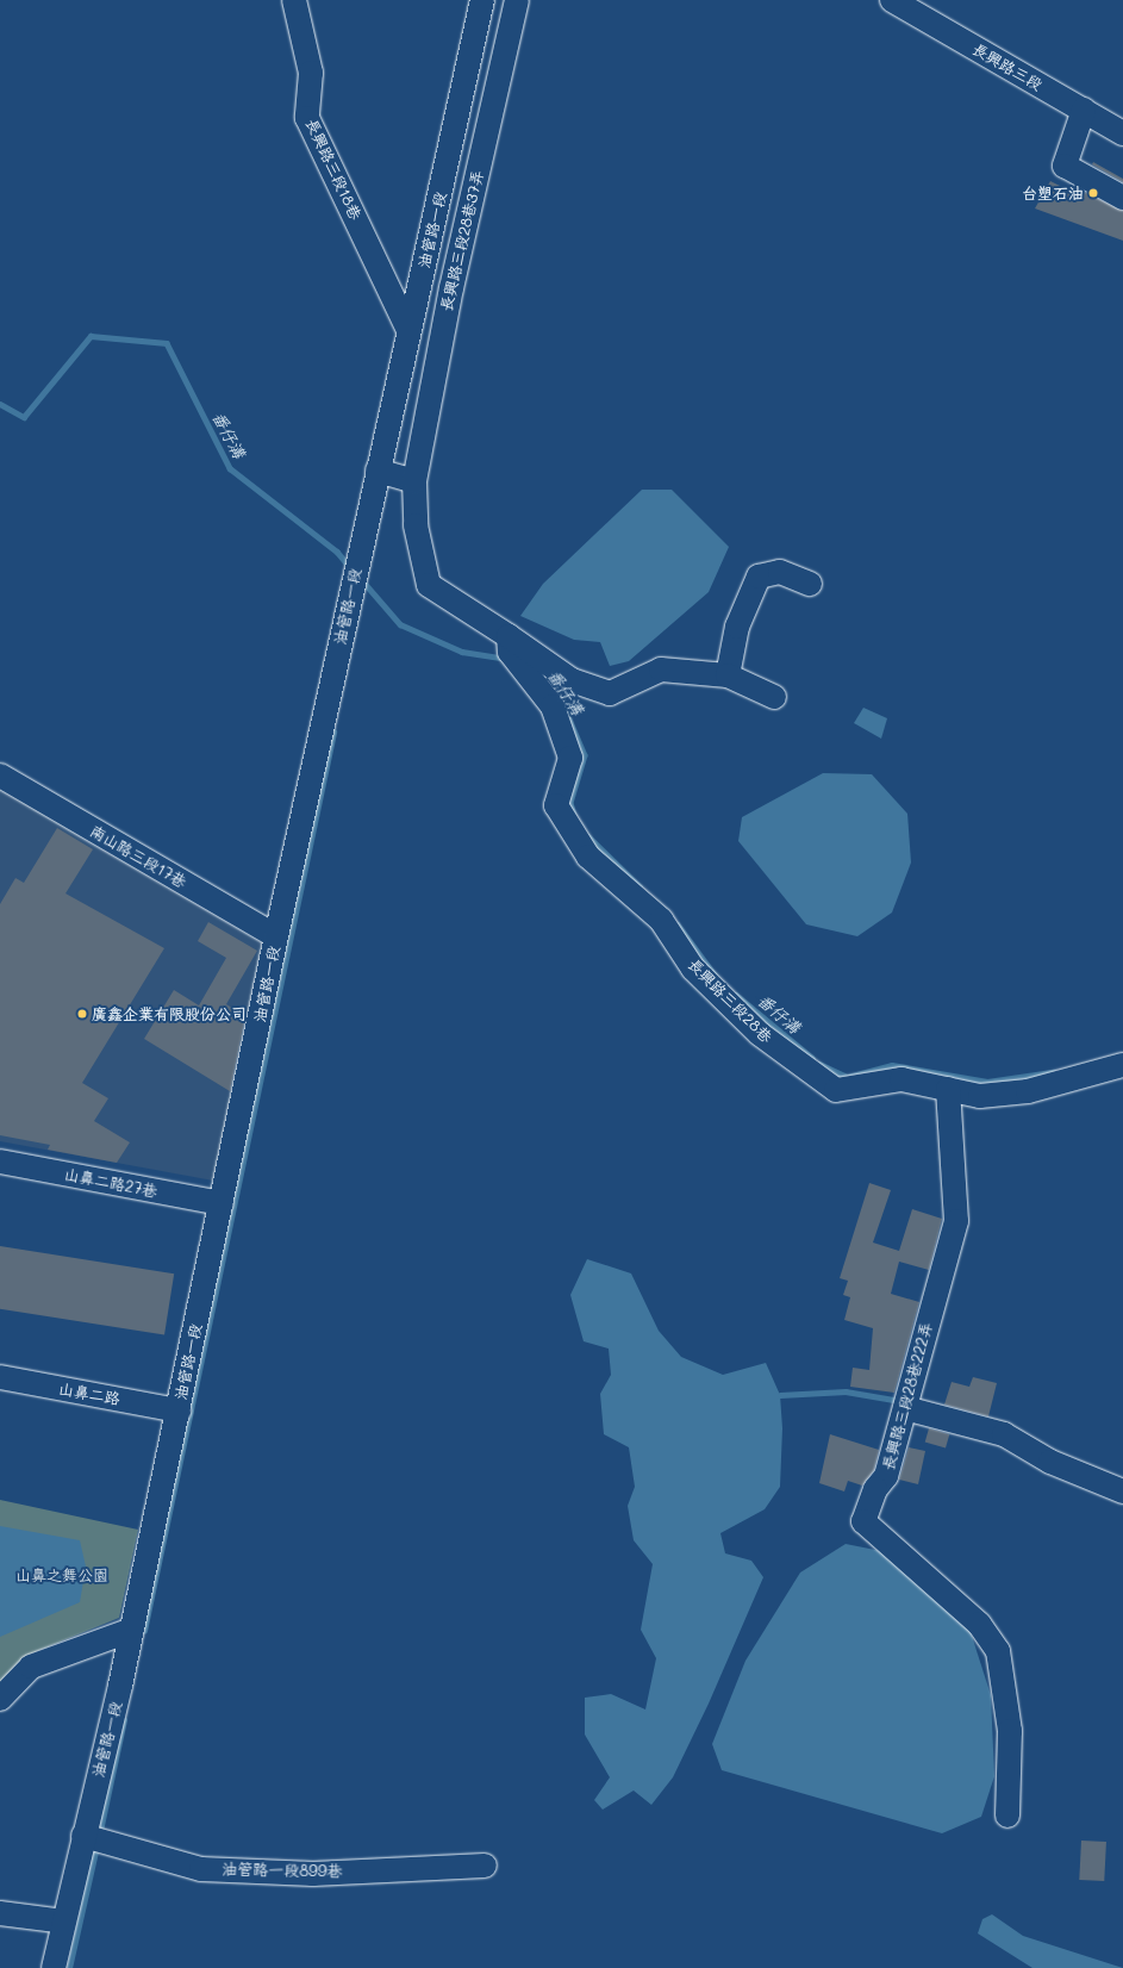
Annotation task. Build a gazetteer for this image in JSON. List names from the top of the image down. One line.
{"streets":{"street":["長興路三段","長興路三段18巷","油管路一段","長興路三段28巷37弄","南山路三段17巷","長興路三段28巷","山鼻二路27巷","山鼻二路","長興路三段28巷222弄","油管路一段899巷"]},"crossings":[["長興路三段18巷","油管路一段"],["油管路一段","南山路三段17巷"],["油管路一段","山鼻二路27巷"],["油管路一段","山鼻二路"],["油管路一段","油管路一段899巷"],["長興路三段28巷","長興路三段28巷222弄"]],"water":["番仔溝"],"parks":["山鼻之舞公園"],"places":["台塑石油","廣鑫企業有限股份公司"]}
